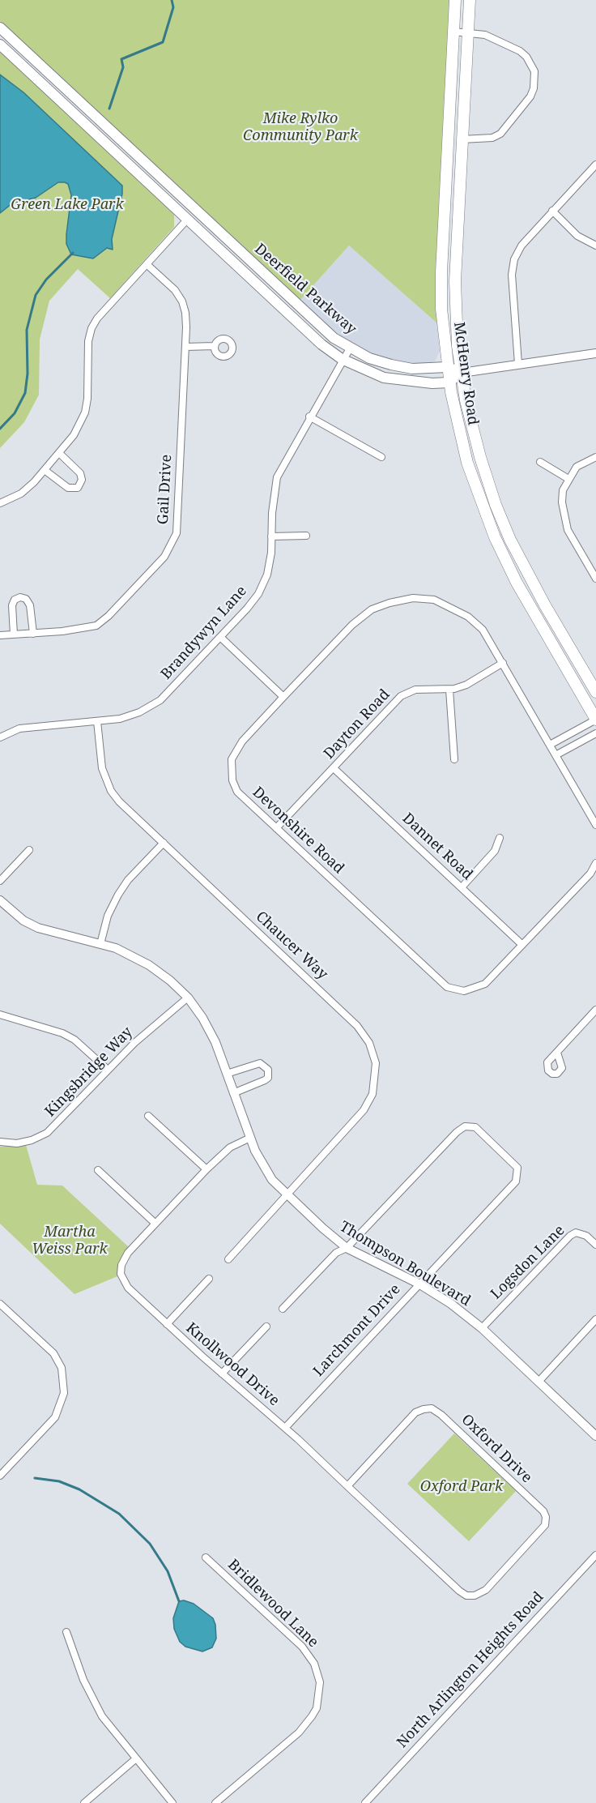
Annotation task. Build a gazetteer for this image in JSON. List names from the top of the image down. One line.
{"streets":{"main road":["Deerfield Parkway","McHenry Road"],"street":["Gail Drive","Brandywyn Lane","Dayton Road","Devonshire Road","Dannet Road","Chaucer Way","Kingsbridge Way","Logsdon Lane","Thompson Boulevard","Larchmont Drive","Knollwood Drive","Oxford Drive","Bridlewood Lane","North Arlington Heights Road"]},"crossings":[["Deerfield Parkway","McHenry Road"],["Deerfield Parkway","Brandywyn Lane"],["Brandywyn Lane","Chaucer Way"],["Dayton Road","Devonshire Road"],["Dayton Road","Dannet Road"],["Devonshire Road","Dannet Road"],["Chaucer Way","Thompson Boulevard"],["Kingsbridge Way","Thompson Boulevard"],["Logsdon Lane","Thompson Boulevard"],["Thompson Boulevard","Larchmont Drive"],["Thompson Boulevard","Knollwood Drive"],["Larchmont Drive","Knollwood Drive"],["Knollwood Drive","Oxford Drive"]],"parks":["Mike Rylko Community Park","Green Lake Park","Martha Weiss Park","Oxford Park"]}
